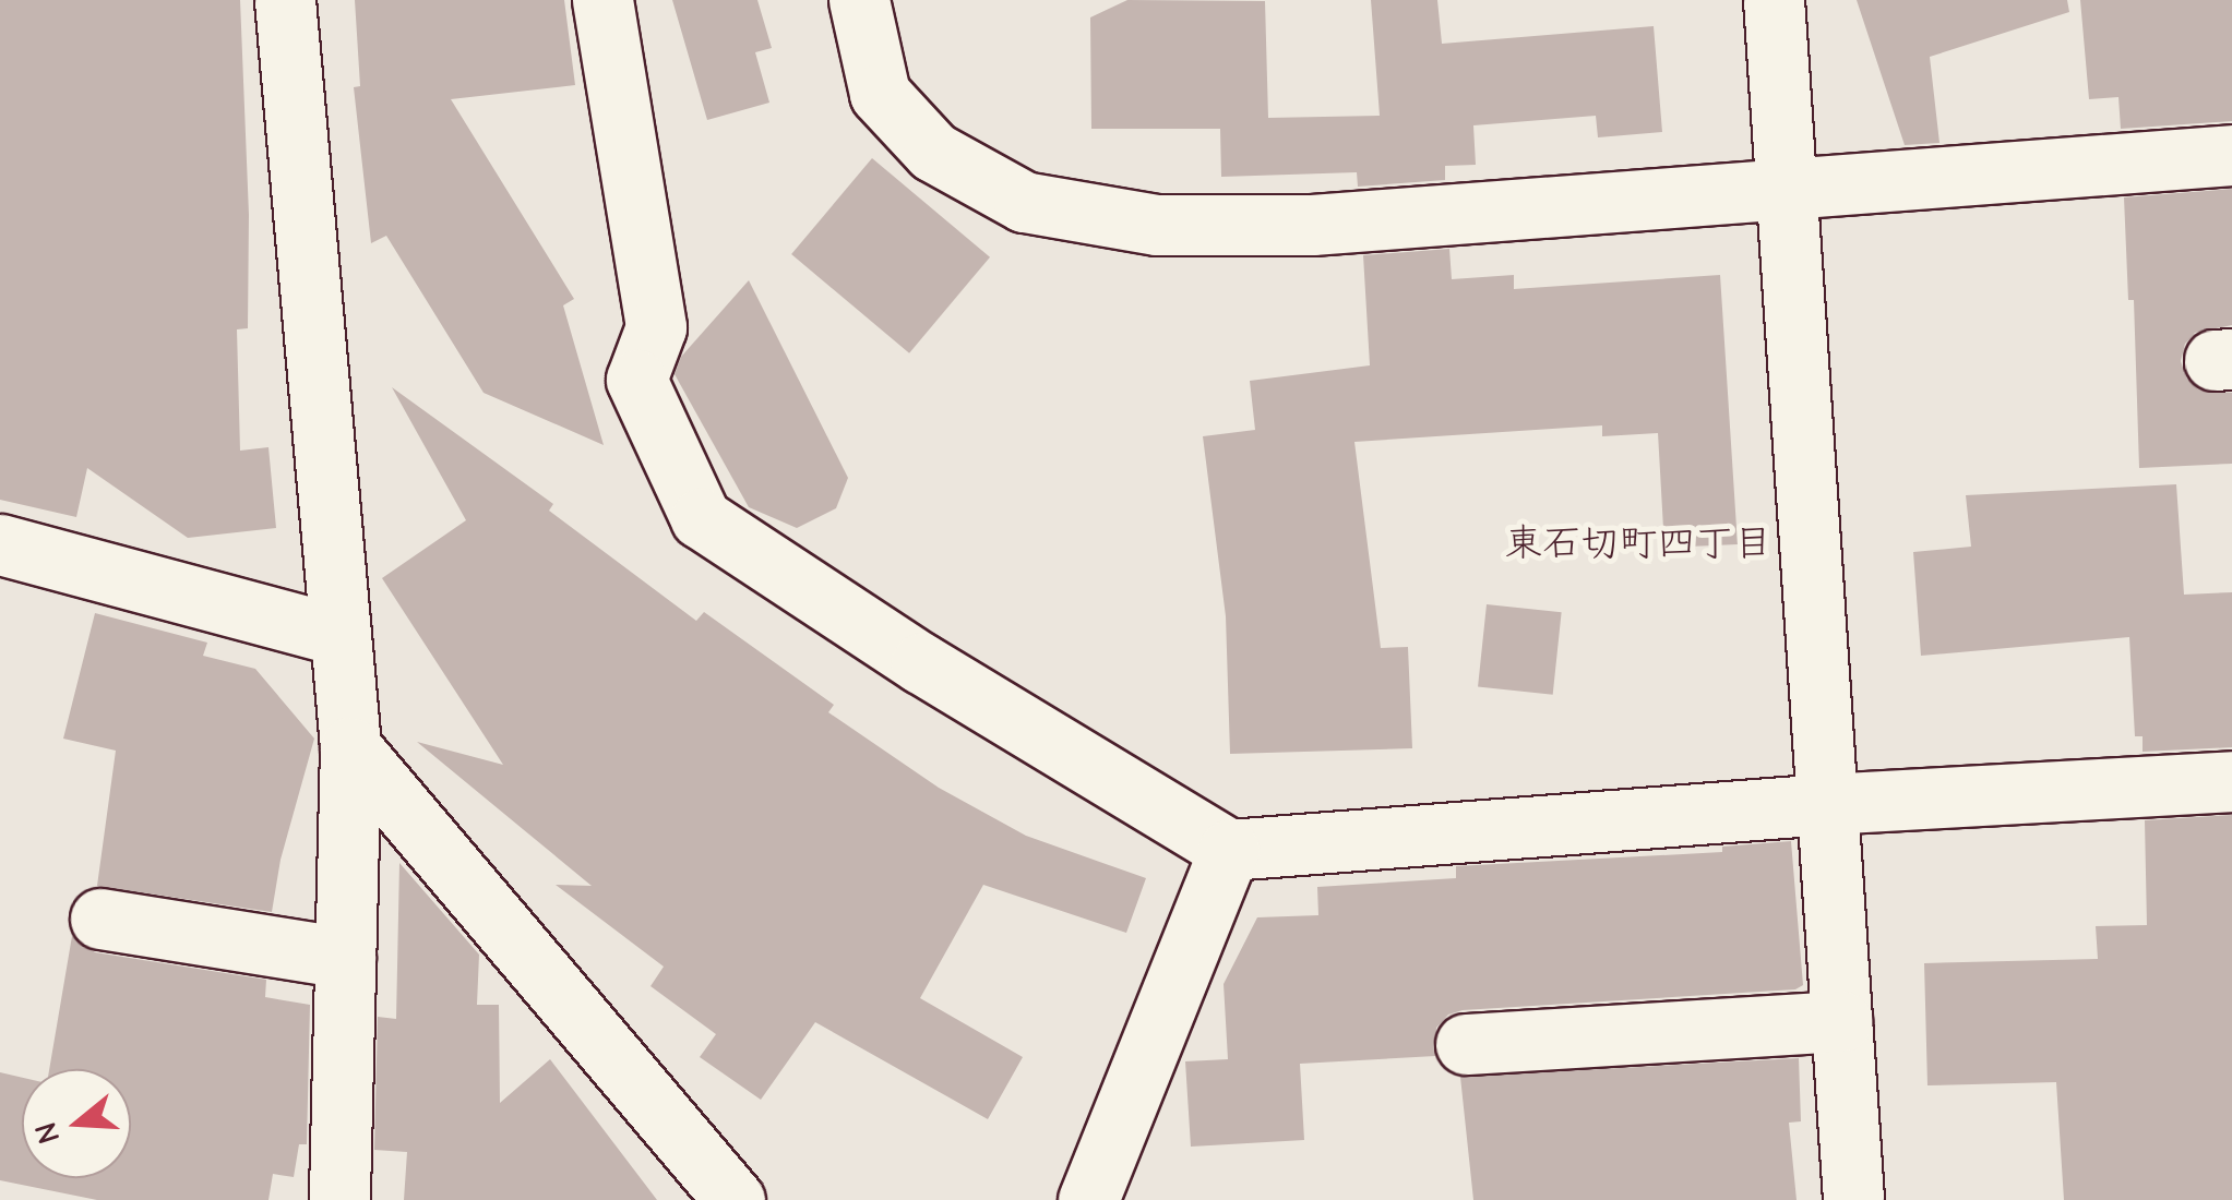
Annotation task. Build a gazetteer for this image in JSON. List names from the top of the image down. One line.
{"districts":["東石切町四丁目"],"north":"left"}
